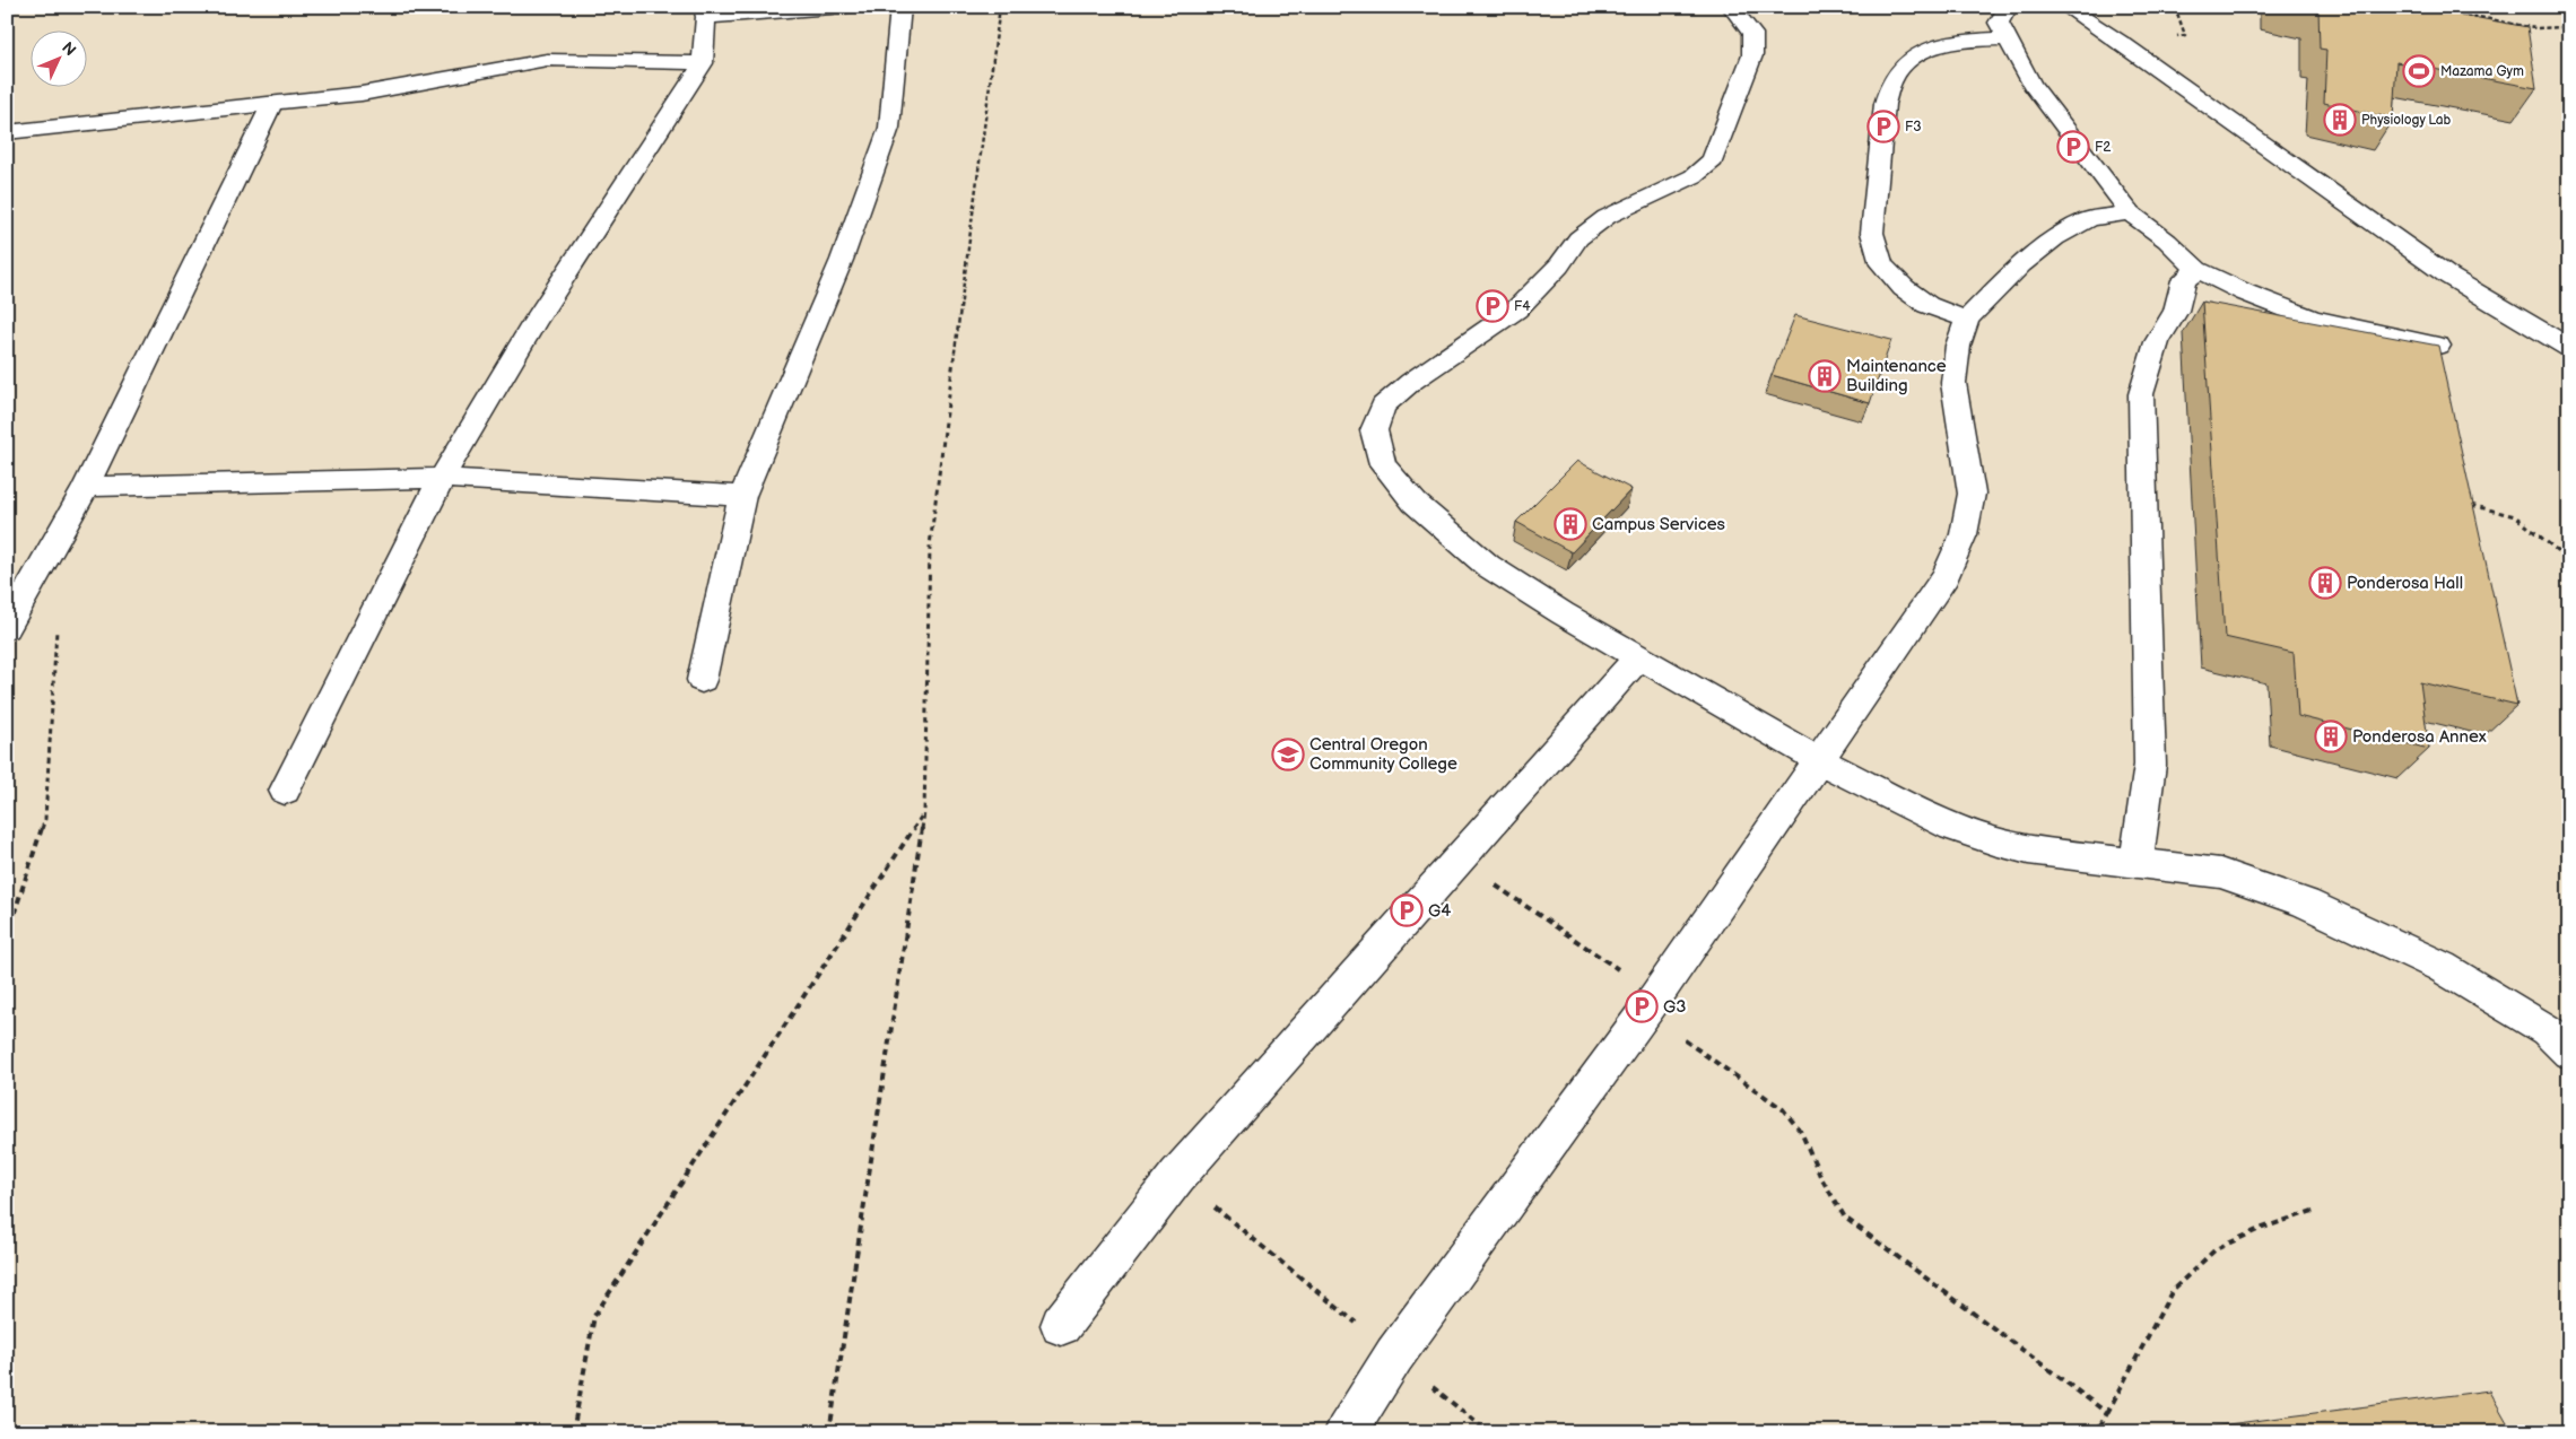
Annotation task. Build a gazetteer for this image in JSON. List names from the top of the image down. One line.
{"places":{"sports":["Mazama Gym"],"building":["Physiology Lab","Maintenance Building","Campus Services","Ponderosa Hall","Ponderosa Annex"],"parking":["F3","F2","F4","G4","G3"],"school or university":["Central Oregon Community College"]},"north":"top right"}
